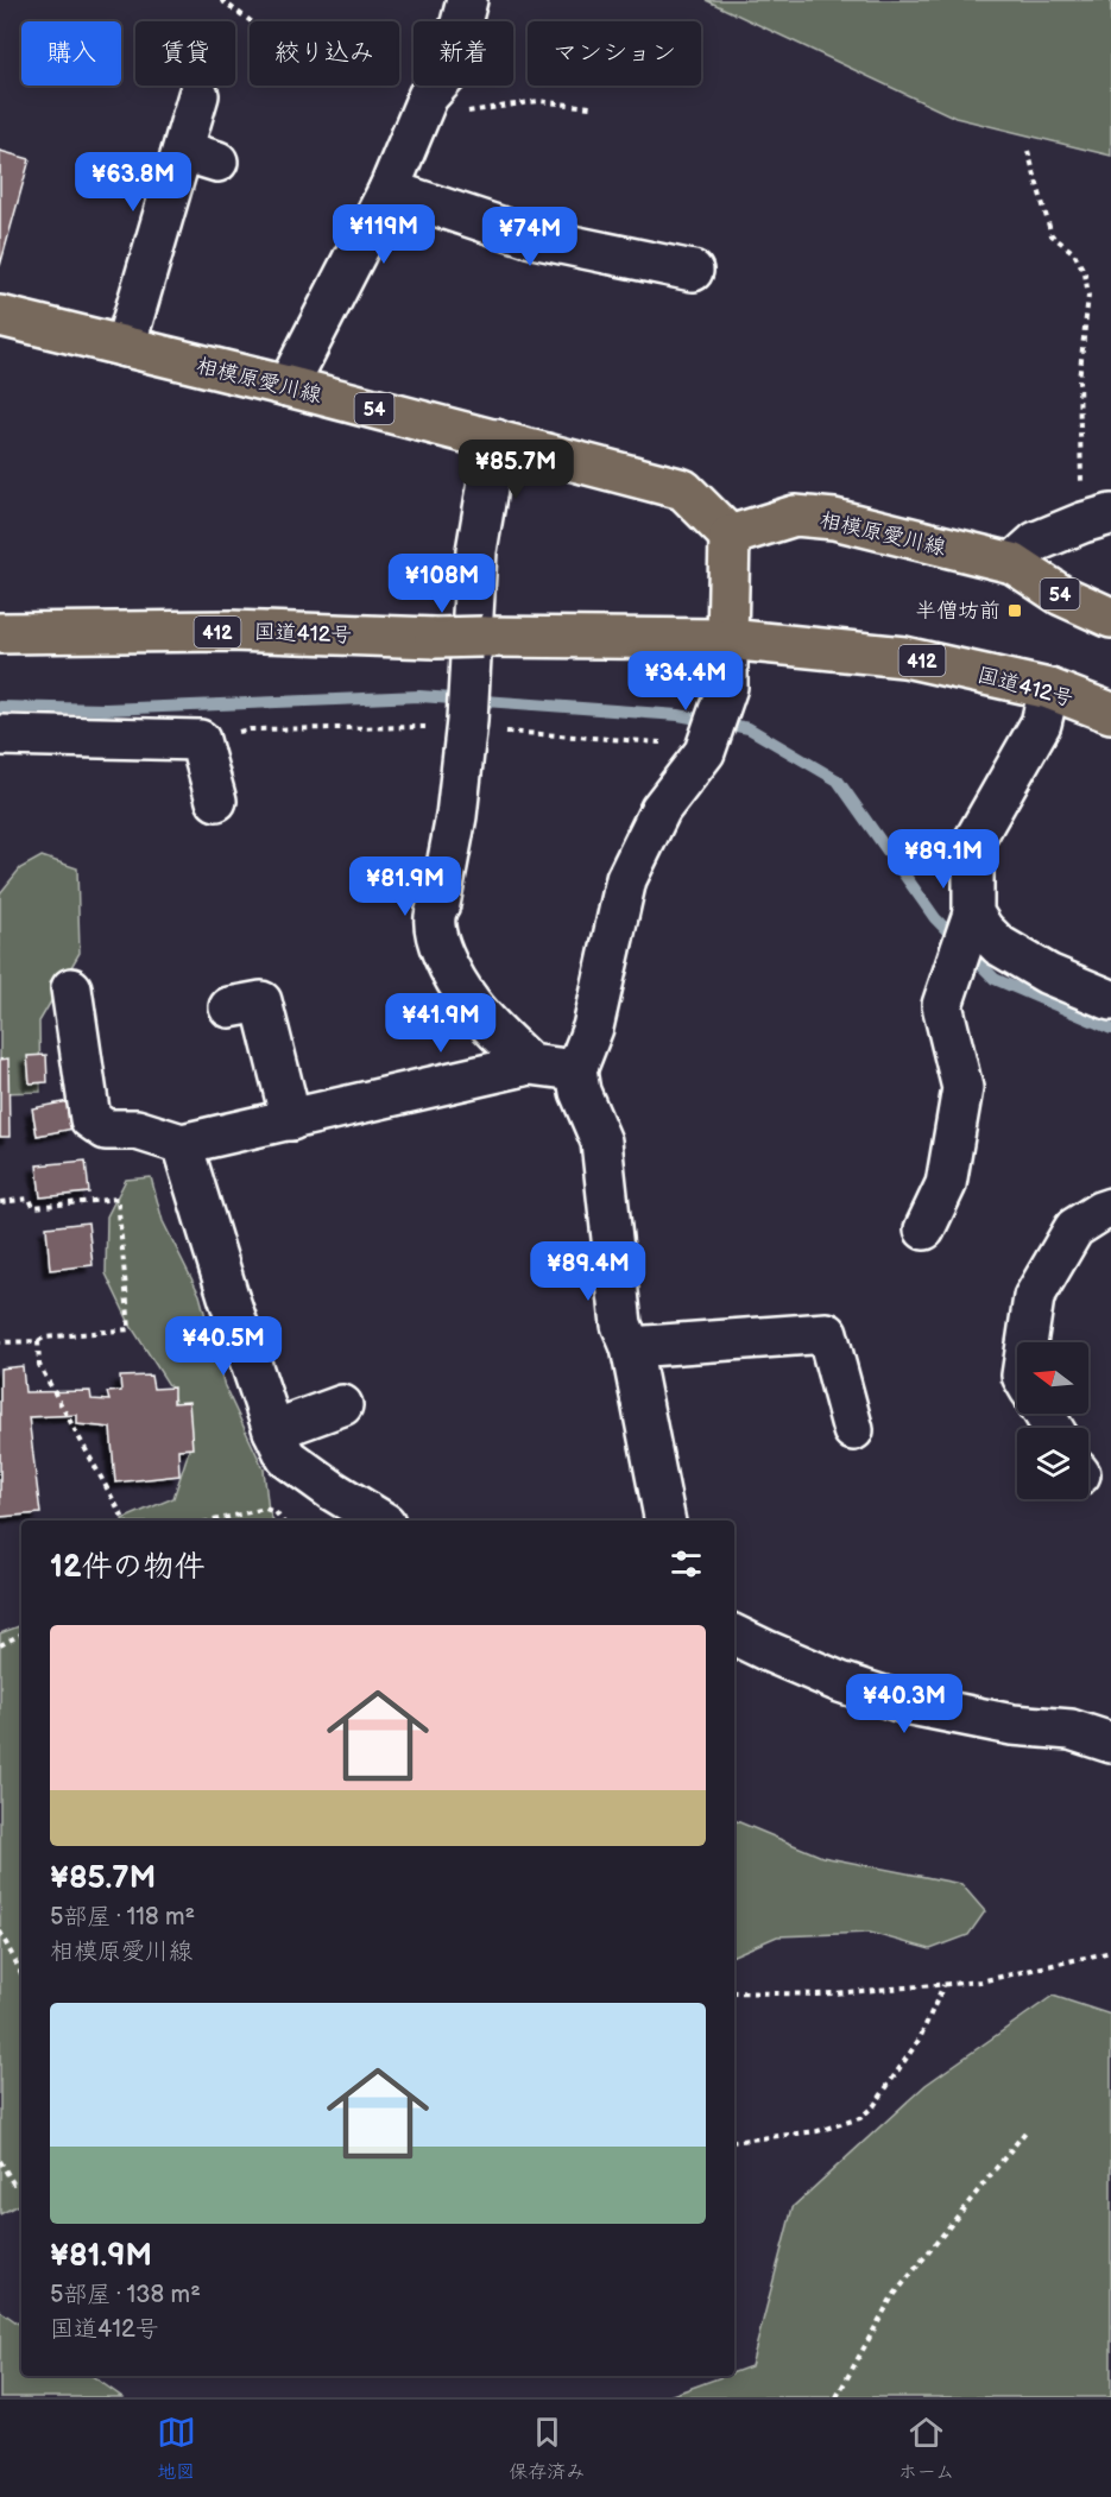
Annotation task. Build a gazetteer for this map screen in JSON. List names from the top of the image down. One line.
{"streets":{"main road":["相模原愛川線","54","412","国道412号"]},"places":{"transit":["半僧坊前"]},"north":"left","page":{"chip":["購入","賃貸","絞り込み","新着","マンション"],"price":["¥63.8M","¥119M","¥74M","¥85.7M","¥108M","¥34.4M","¥89.1M","¥81.9M","¥41.9M","¥89.4M","¥40.5M","¥40.3M"],"heading":"12件の物件","list":[{"name":"¥85.7M","note":"5部屋 · 118 m² · 相模原愛川線"},{"name":"¥81.9M","note":"5部屋 · 138 m² · 国道412号"}],"tabs":["地図","保存済み","ホーム"]}}
